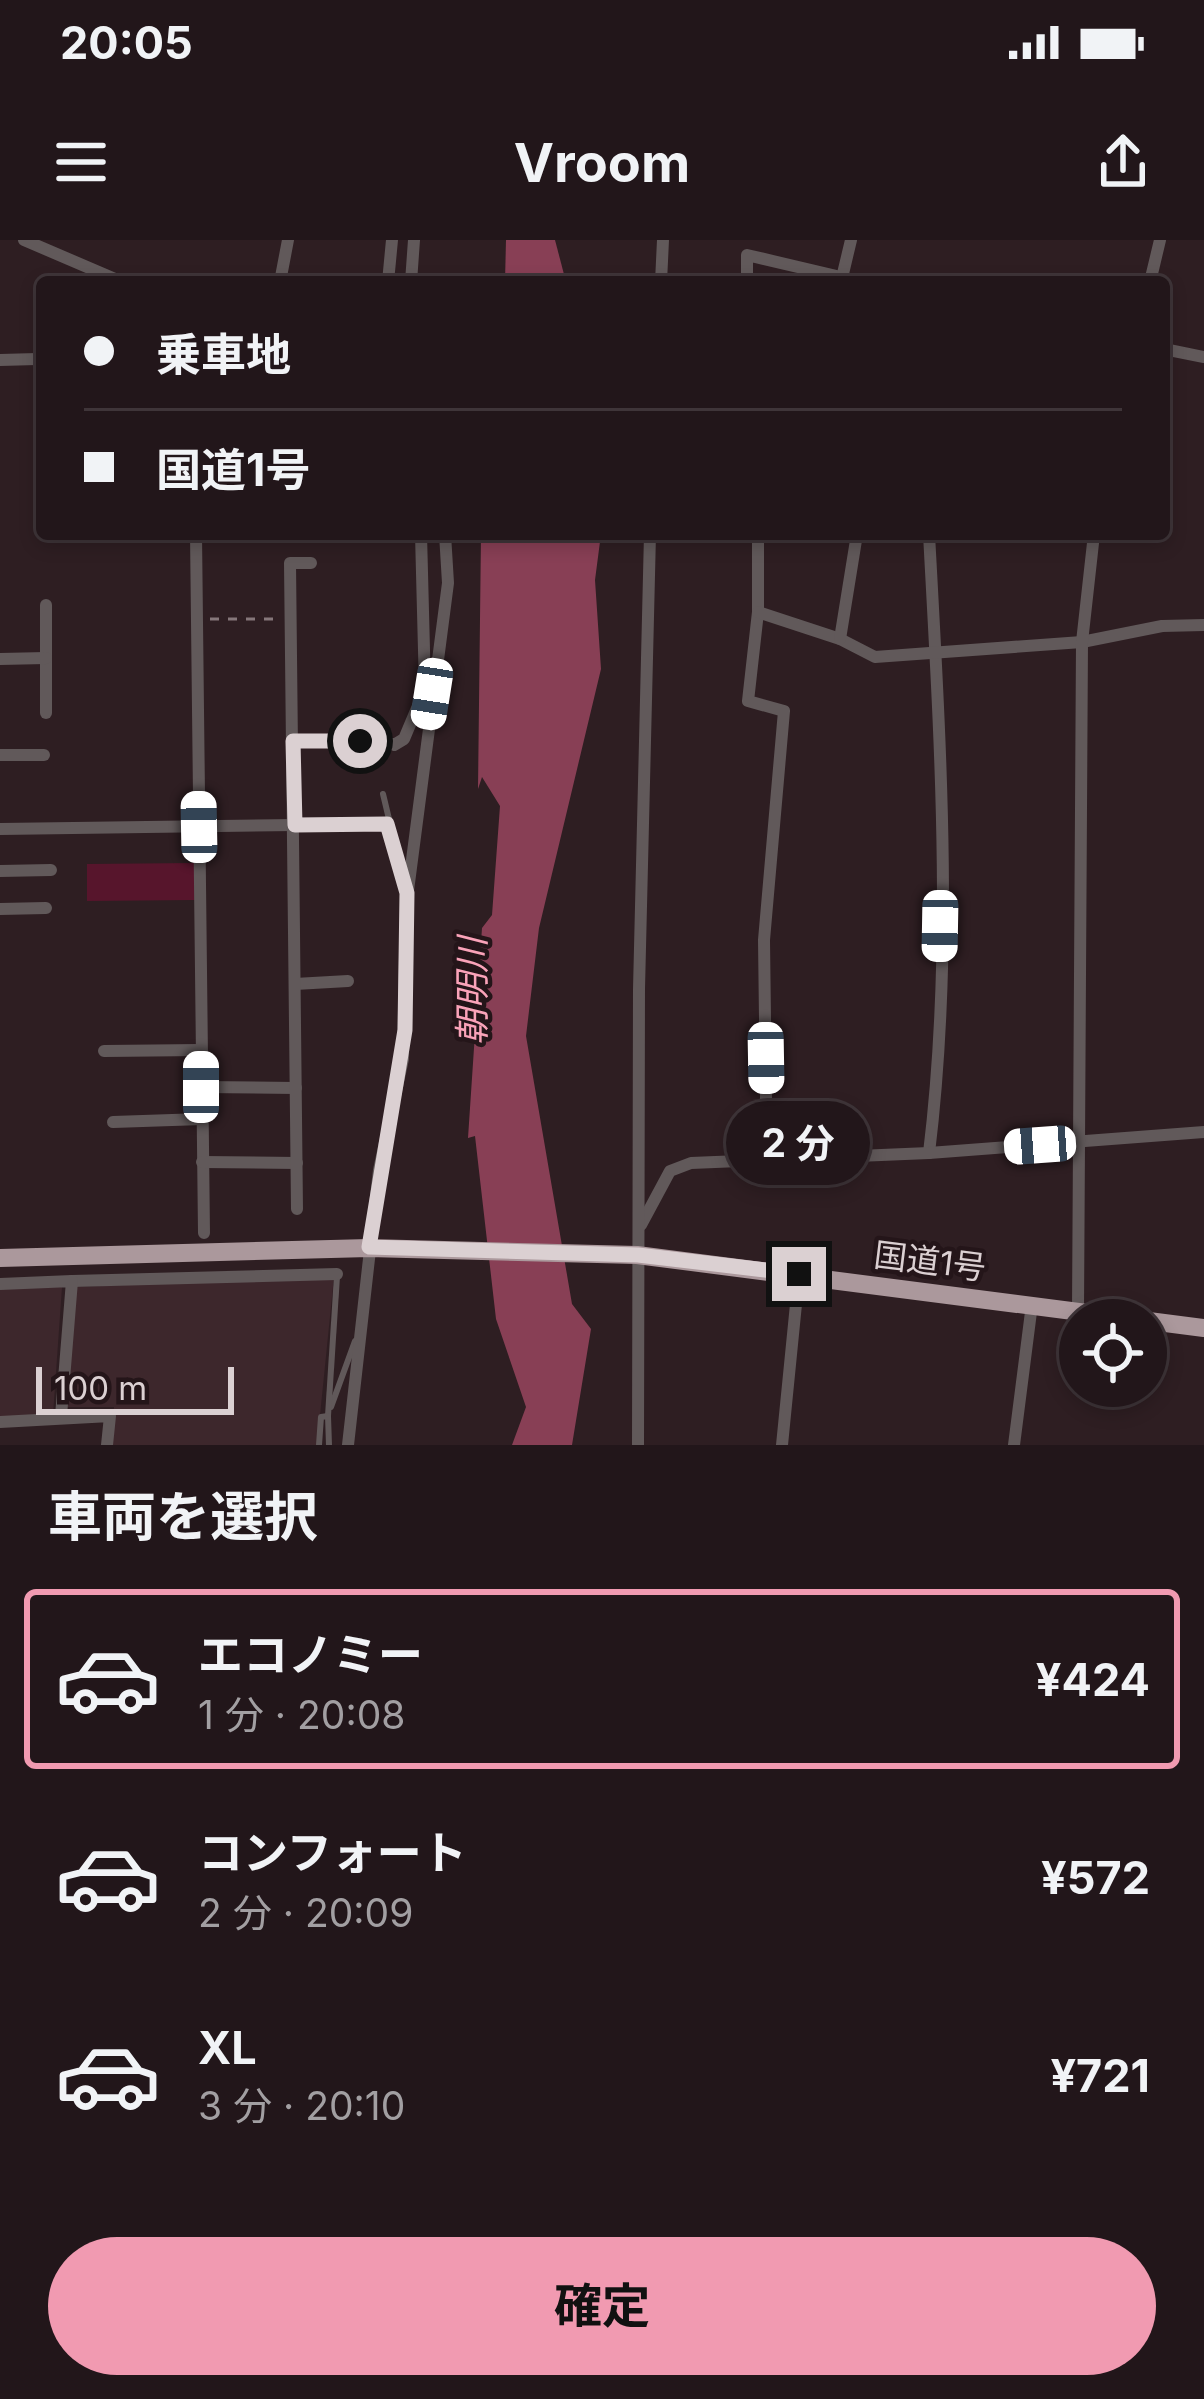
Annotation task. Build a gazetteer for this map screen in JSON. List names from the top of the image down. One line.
{"streets":{"highway":["国道1号"]},"water":["朝明川"],"scale_bar":"100 m","page":{"status":"20:05","header":"Vroom","banner":["乗車地","国道1号"],"bubble":"2 分","scale":"100 m","heading":"車両を選択","list":[{"name":"エコノミー","note":"1 分 · 20:08","value":"¥424"},{"name":"コンフォート","note":"2 分 · 20:09","value":"¥572"},{"name":"XL","note":"3 分 · 20:10","value":"¥721"}],"buttons":"確定"}}
